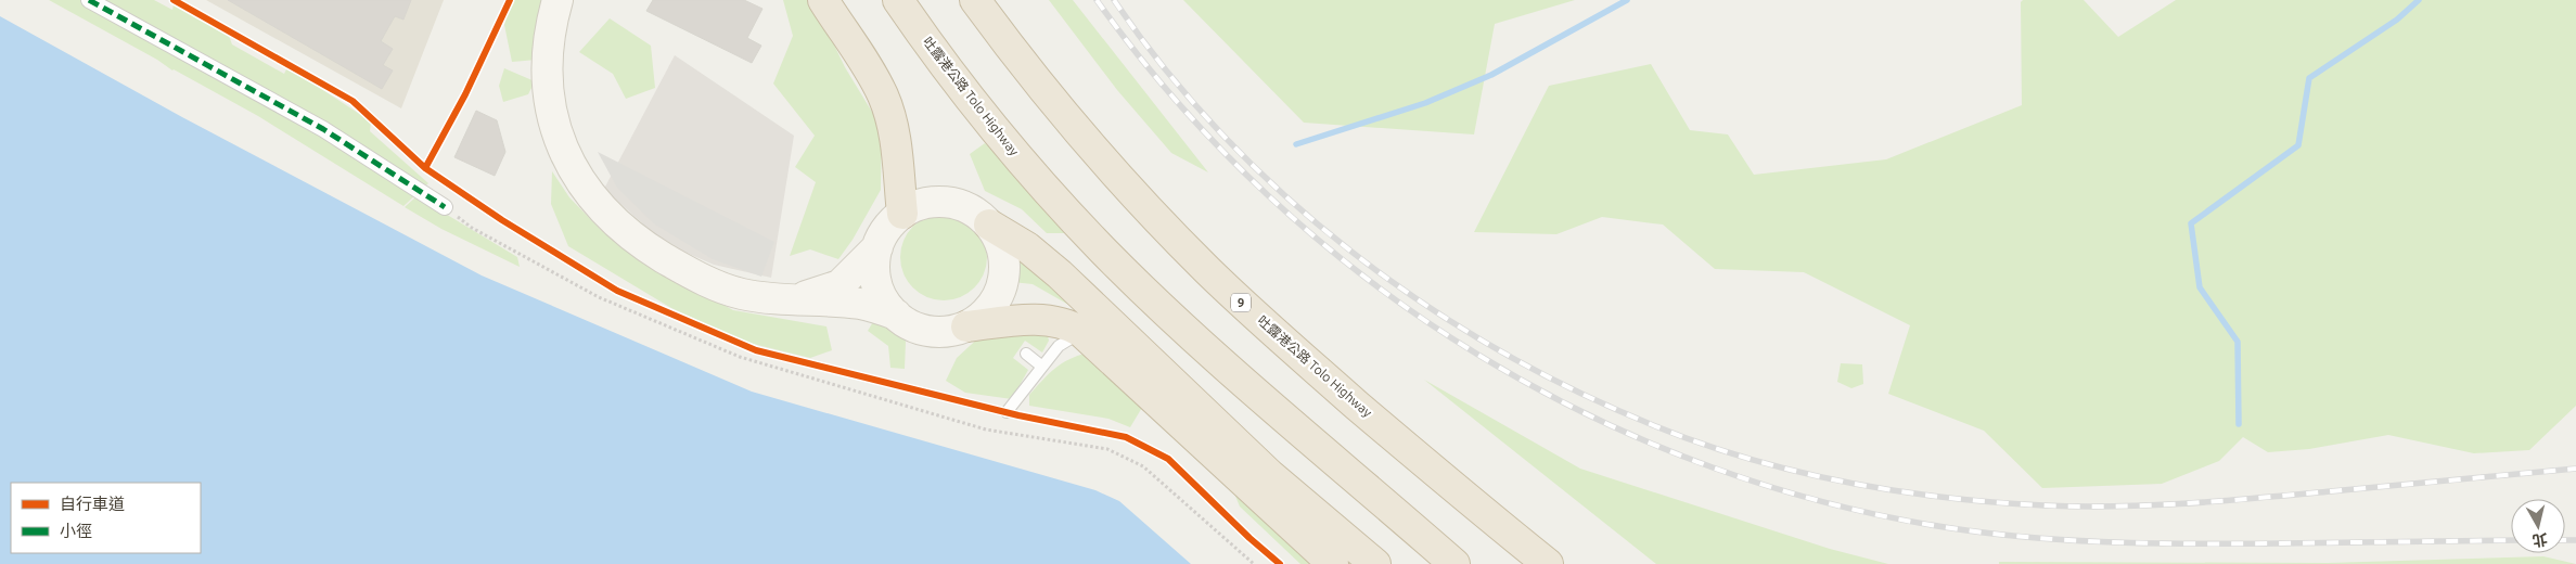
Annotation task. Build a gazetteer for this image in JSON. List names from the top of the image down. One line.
{"streets":{"highway":["吐露港公路 Tolo Highway","9"]},"legend":["自行車道","小徑"],"north":"bottom"}
